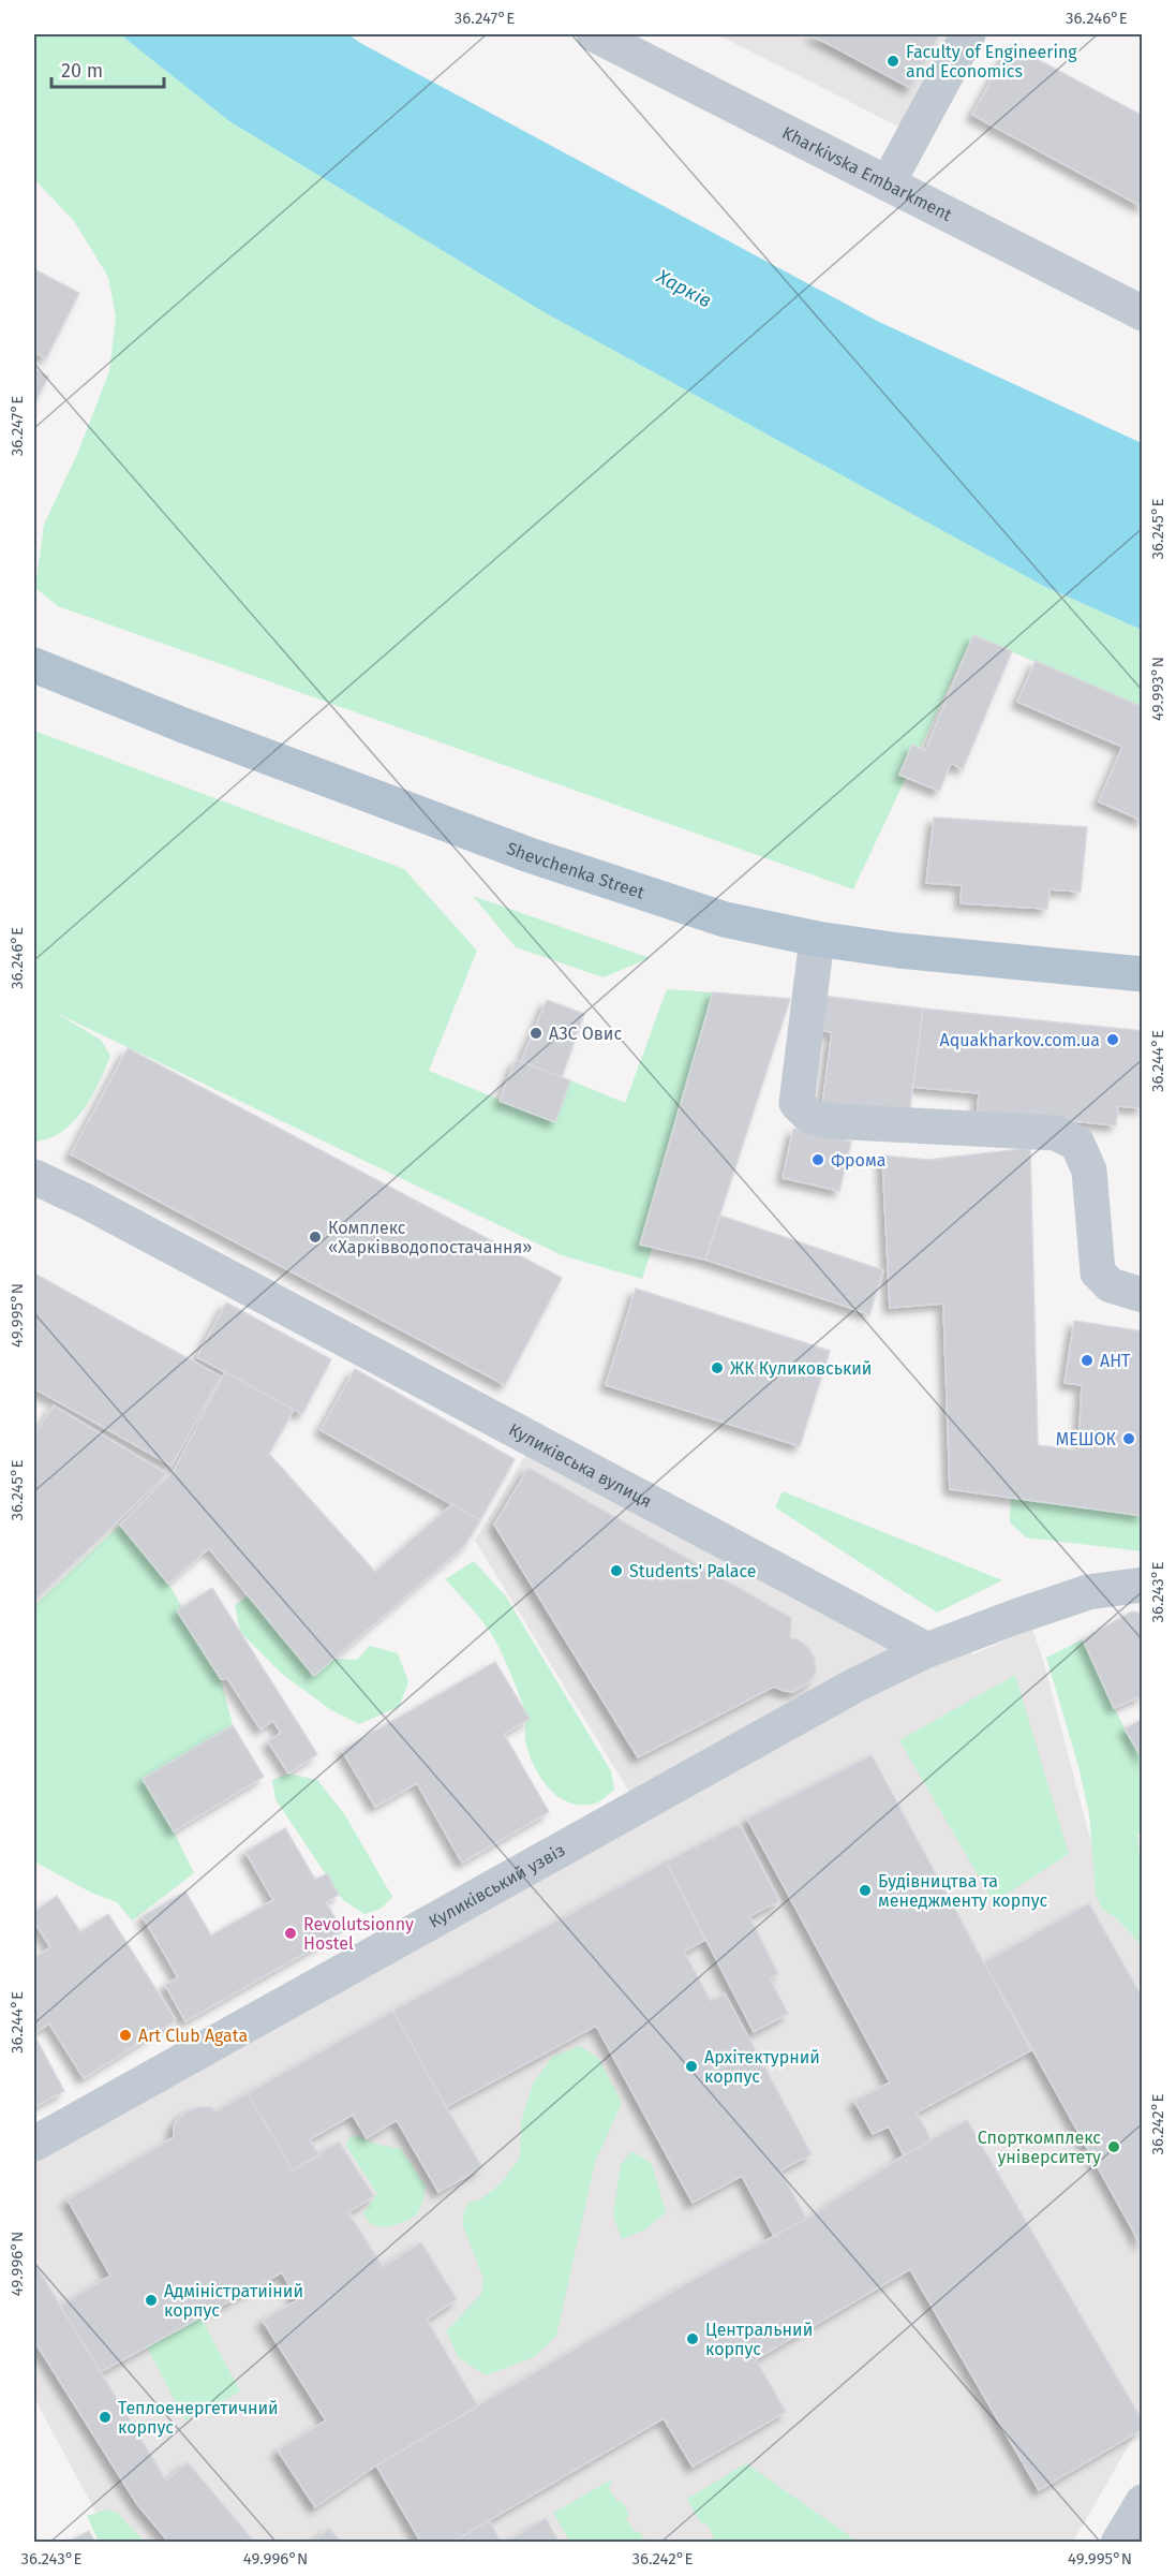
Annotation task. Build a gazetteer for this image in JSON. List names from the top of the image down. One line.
{"streets":{"main road":["Shevchenka Street"],"street":["Kharkivska Embarkment","Куликівська вулиця","Куликівський узвіз"]},"crossings":[["Куликівська вулиця","Куликівський узвіз"]],"water":["Харків"],"places":["Faculty of Engineering and Economics","АЗС Овис","Aquakharkov.com.ua","Фрома","Комплекс «Харківводопостачання»","АНТ","ЖК Куликовський","МЕШОК","Students' Palace","Будівництва та менеджменту корпус","Revolutsionny Hostel","Art Club Agata","Архітектурний корпус","Спорткомплекс університету","Адміністратиіний корпус","Центральний корпус","Теплоенергетичний корпус"],"scale_bar":"20 m","coordinates":["36.247°E","36.246°E","36.245°E","49.993°N","36.244°E","49.995°N","36.243°E","36.242°E","49.996°N"]}
